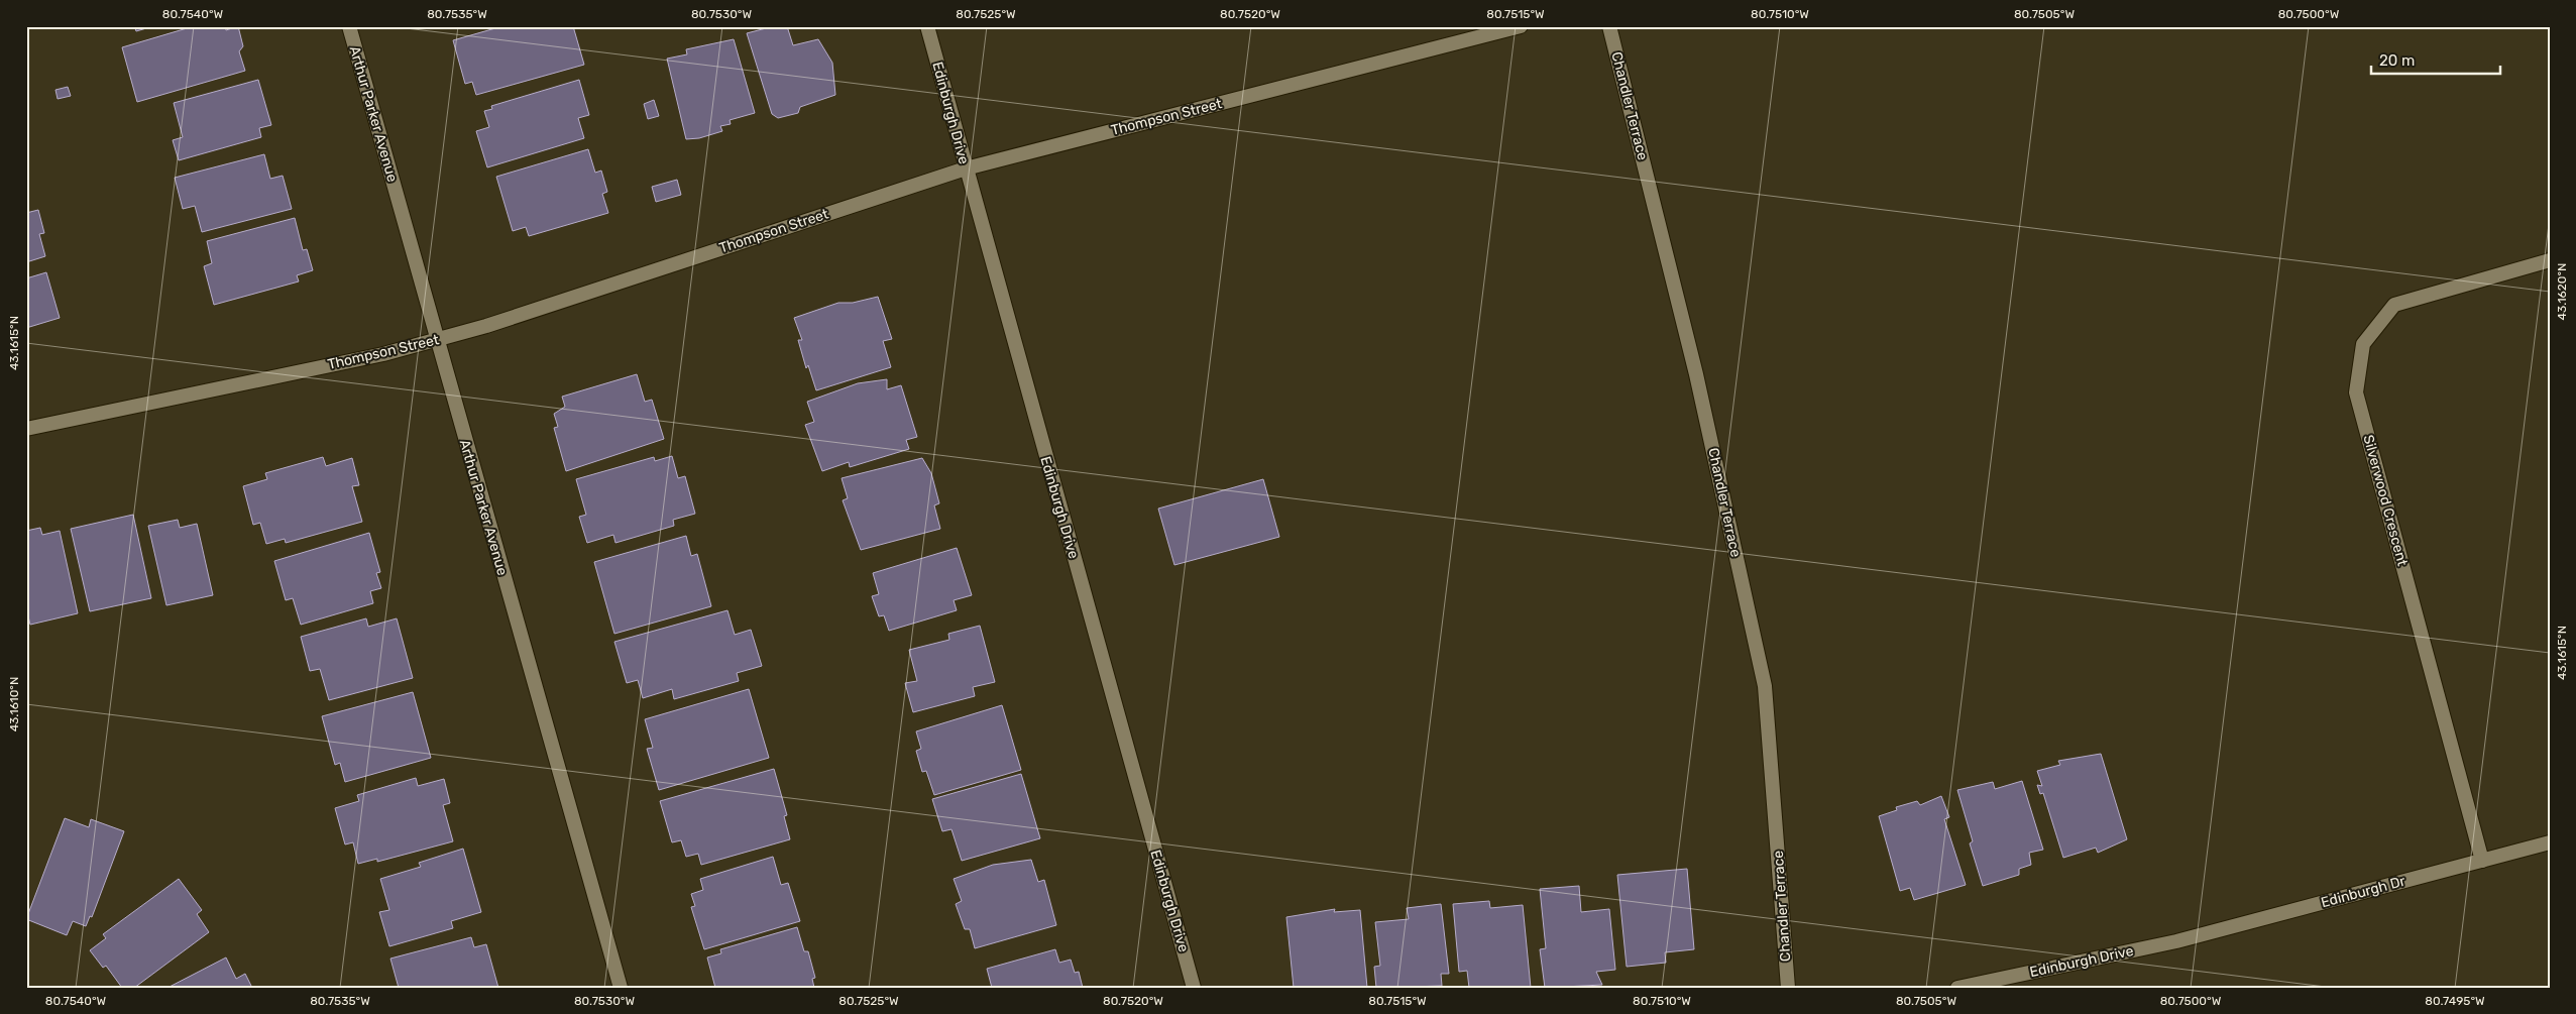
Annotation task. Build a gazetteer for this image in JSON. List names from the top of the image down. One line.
{"streets":{"street":["Chandler Terrace","Edinburgh Drive","Arthur Parker Avenue","Thompson Street","Silverwood Crescent","Edinburgh Dr"]},"crossings":[["Edinburgh Drive","Thompson Street"],["Edinburgh Drive","Edinburgh Dr"],["Arthur Parker Avenue","Thompson Street"],["Silverwood Crescent","Edinburgh Dr"]],"scale_bar":"20 m","coordinates":["80.7540°W","80.7535°W","80.7530°W","80.7525°W","80.7520°W","80.7515°W","80.7510°W","80.7505°W","80.7500°W","43.1620°N","43.1615°N","43.1610°N","80.7495°W"]}
